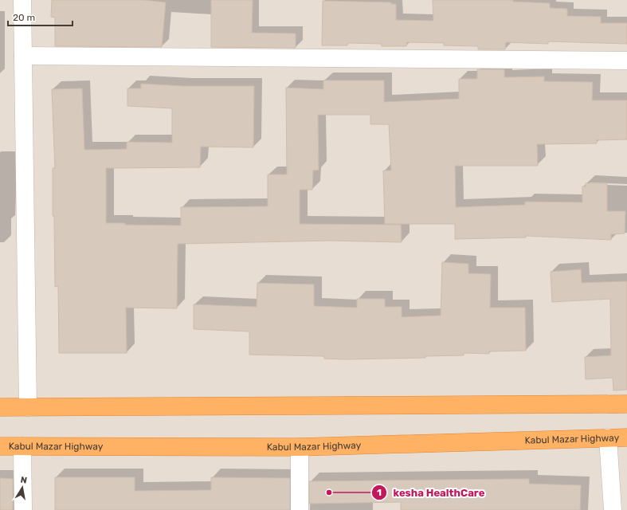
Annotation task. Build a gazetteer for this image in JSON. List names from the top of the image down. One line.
{"streets":{"highway":["Kabul Mazar Highway"]},"places":["kesha HealthCare"],"scale_bar":"20 m","north":"top"}
